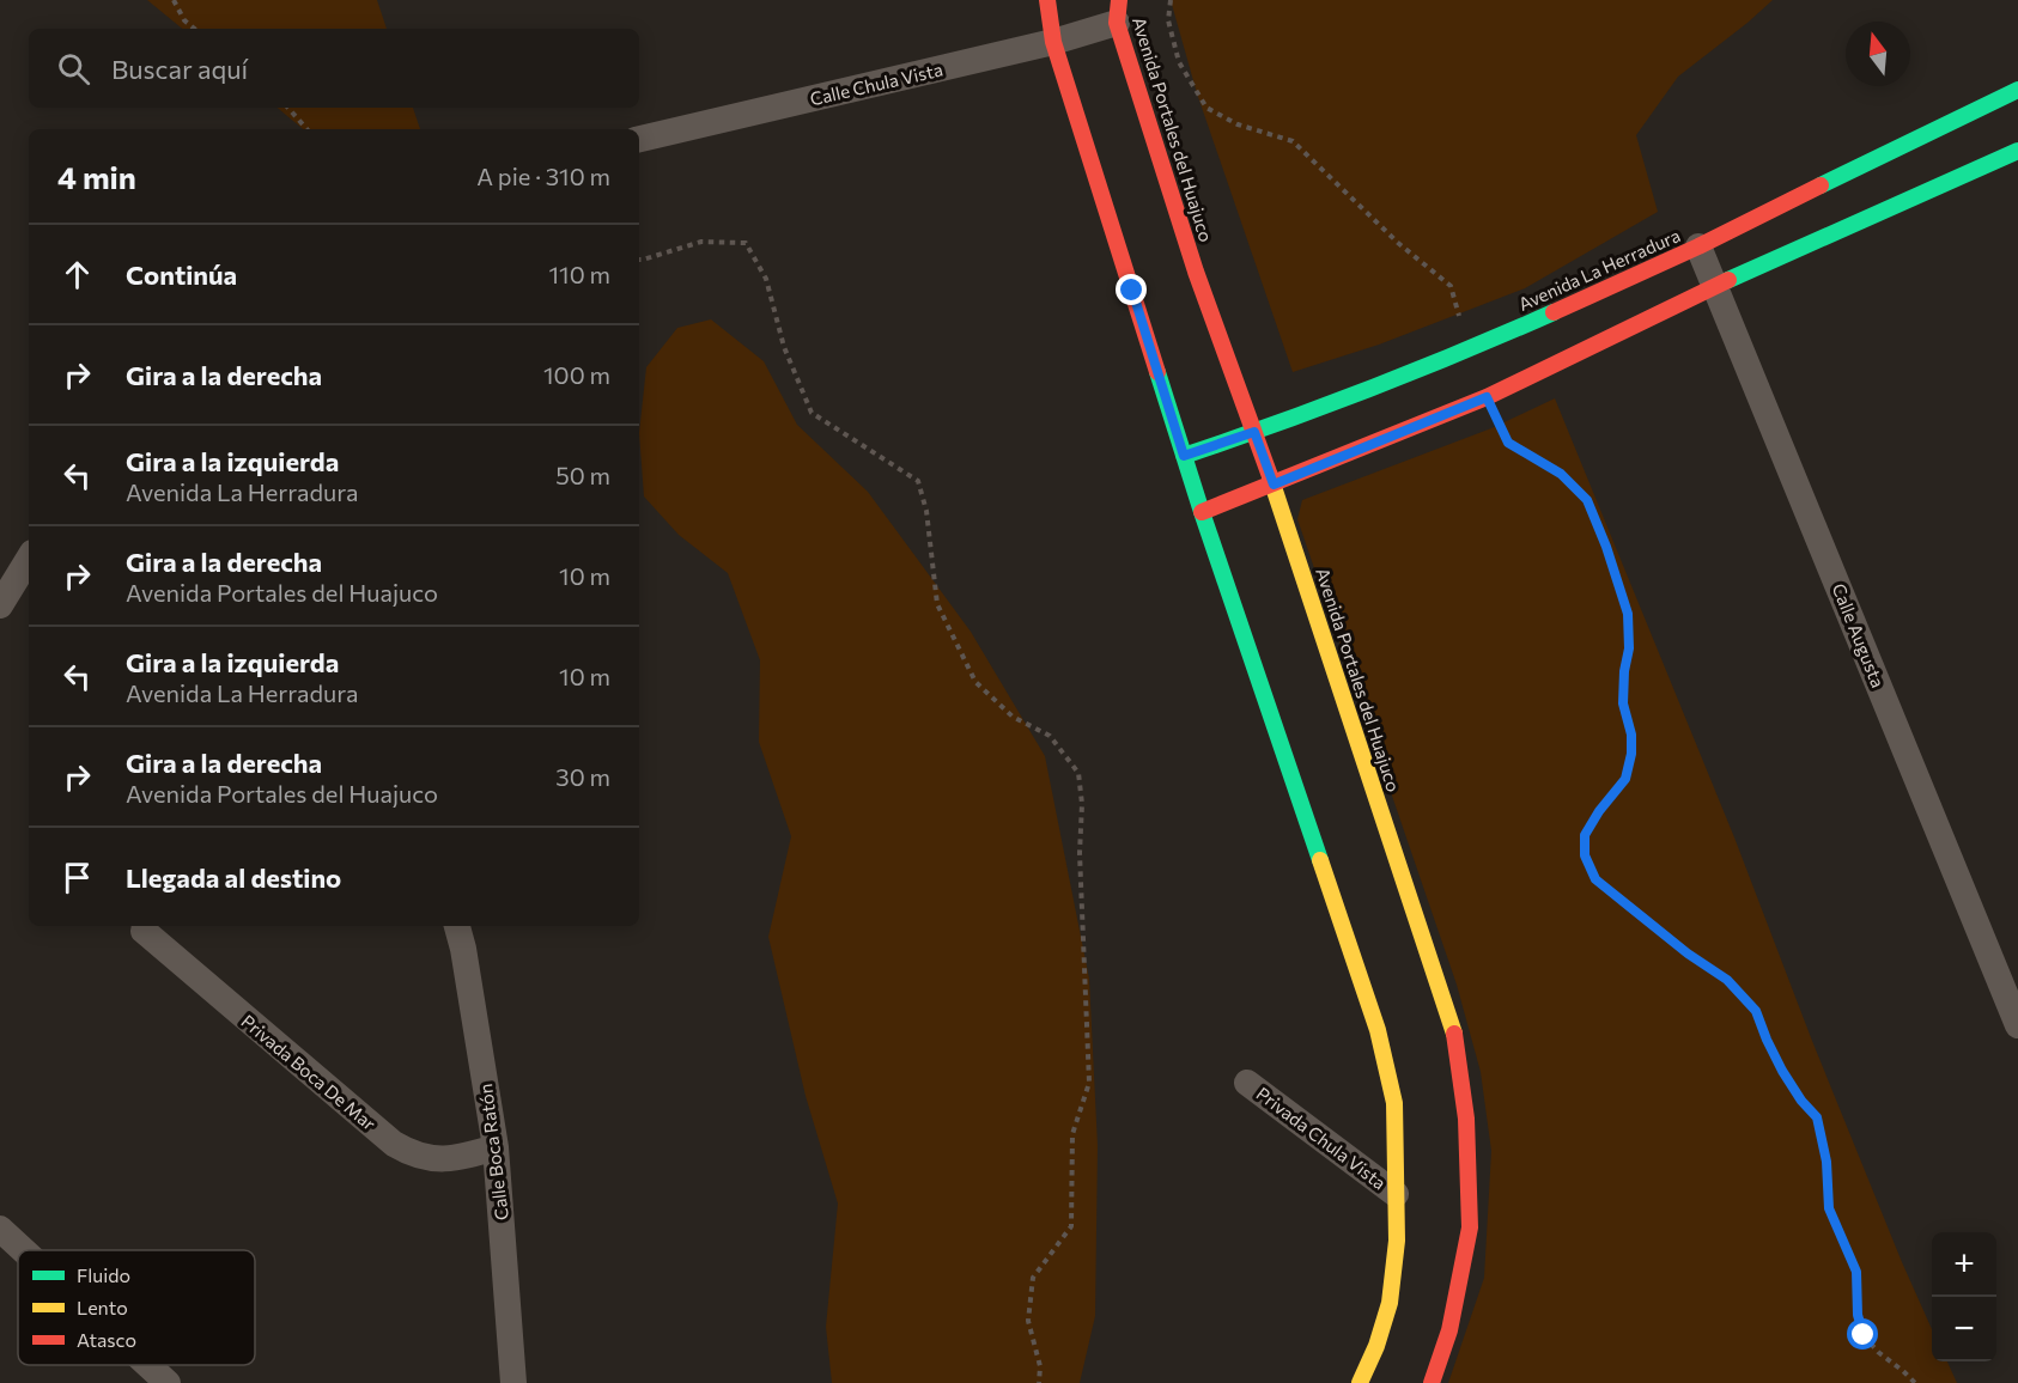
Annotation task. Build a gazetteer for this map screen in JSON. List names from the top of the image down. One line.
{"streets":{"street":["Calle Chula Vista","Avenida Portales del Huajuco","Avenida La Herradura","Calle Augusta","Privada Boca De Mar","Privada Chula Vista","Calle Boca Ratón"]},"crossings":[["Calle Chula Vista","Avenida Portales del Huajuco"],["Avenida Portales del Huajuco","Avenida La Herradura"],["Avenida La Herradura","Calle Augusta"],["Privada Boca De Mar","Calle Boca Ratón"]],"legend":["Fluido","Lento","Atasco"],"north":"top","page":{"search":"Buscar aquí","heading":["4 min","A pie · 310 m"],"list":[["Continúa","110 m"],["Gira a la derecha","100 m"],["Gira a la izquierda","Avenida La Herradura","50 m"],["Gira a la derecha","Avenida Portales del Huajuco","10 m"],["Gira a la izquierda","Avenida La Herradura","10 m"],["Gira a la derecha","Avenida Portales del Huajuco","30 m"],"Llegada al destino"],"map_buttons":["+","−"]}}
